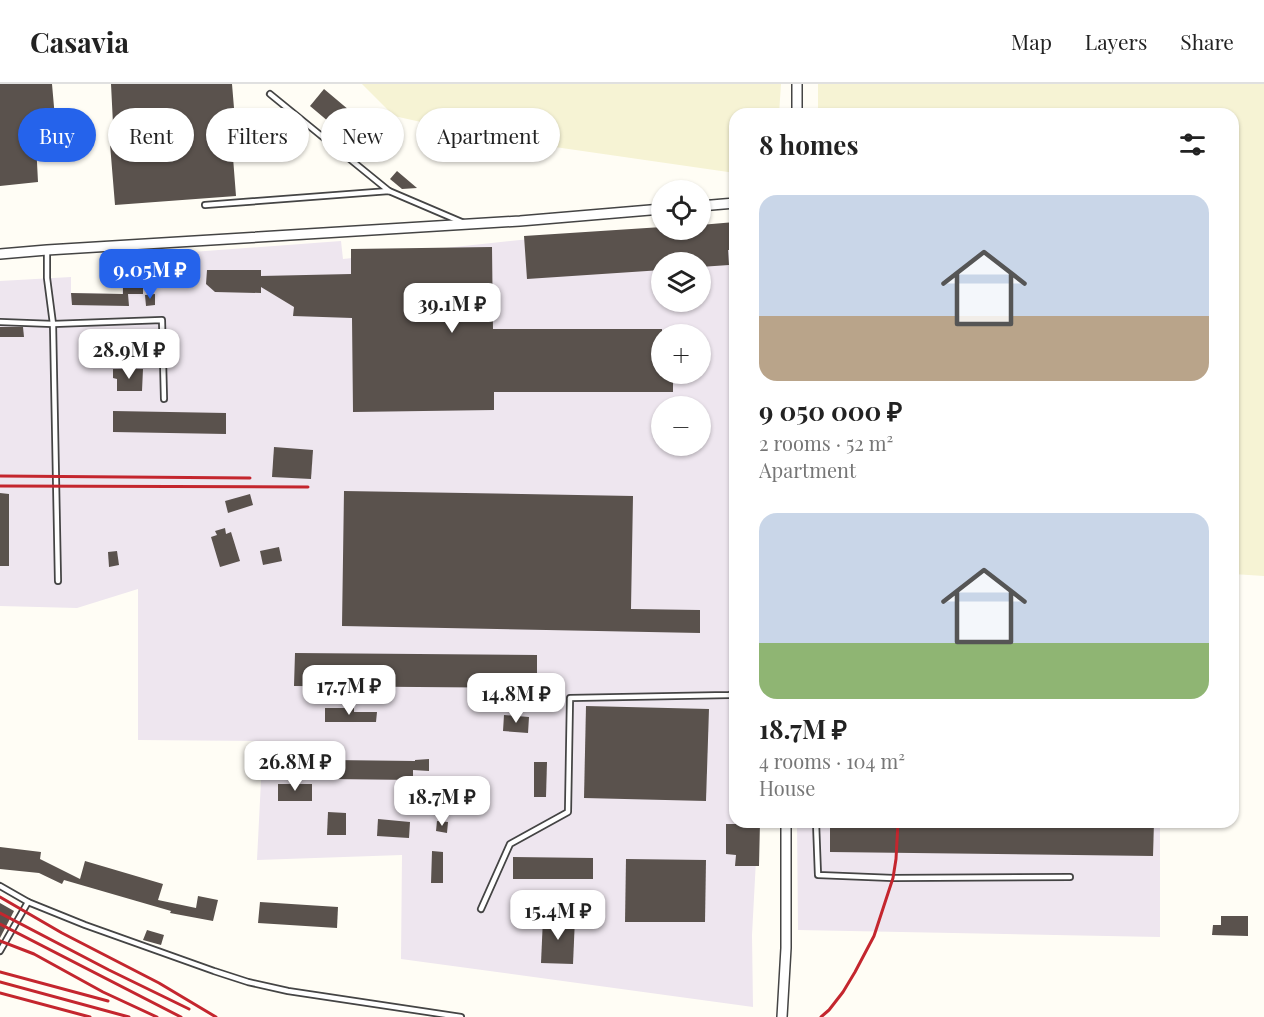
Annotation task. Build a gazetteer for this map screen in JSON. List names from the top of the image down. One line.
{"page":{"header":"Casavia","nav":["Map","Layers","Share"],"chip":["Buy","Rent","Filters","New","Apartment"],"heading":"8 homes","map_buttons":["+","−"],"list":[{"name":"9 050 000 ₽","note":"2 rooms · 52 m² · Apartment"},{"name":"18.7M ₽","note":"4 rooms · 104 m² · House"}],"price":["9.05M ₽","39.1M ₽","28.9M ₽","17.7M ₽","14.8M ₽","26.8M ₽","18.7M ₽","15.4M ₽"]}}
